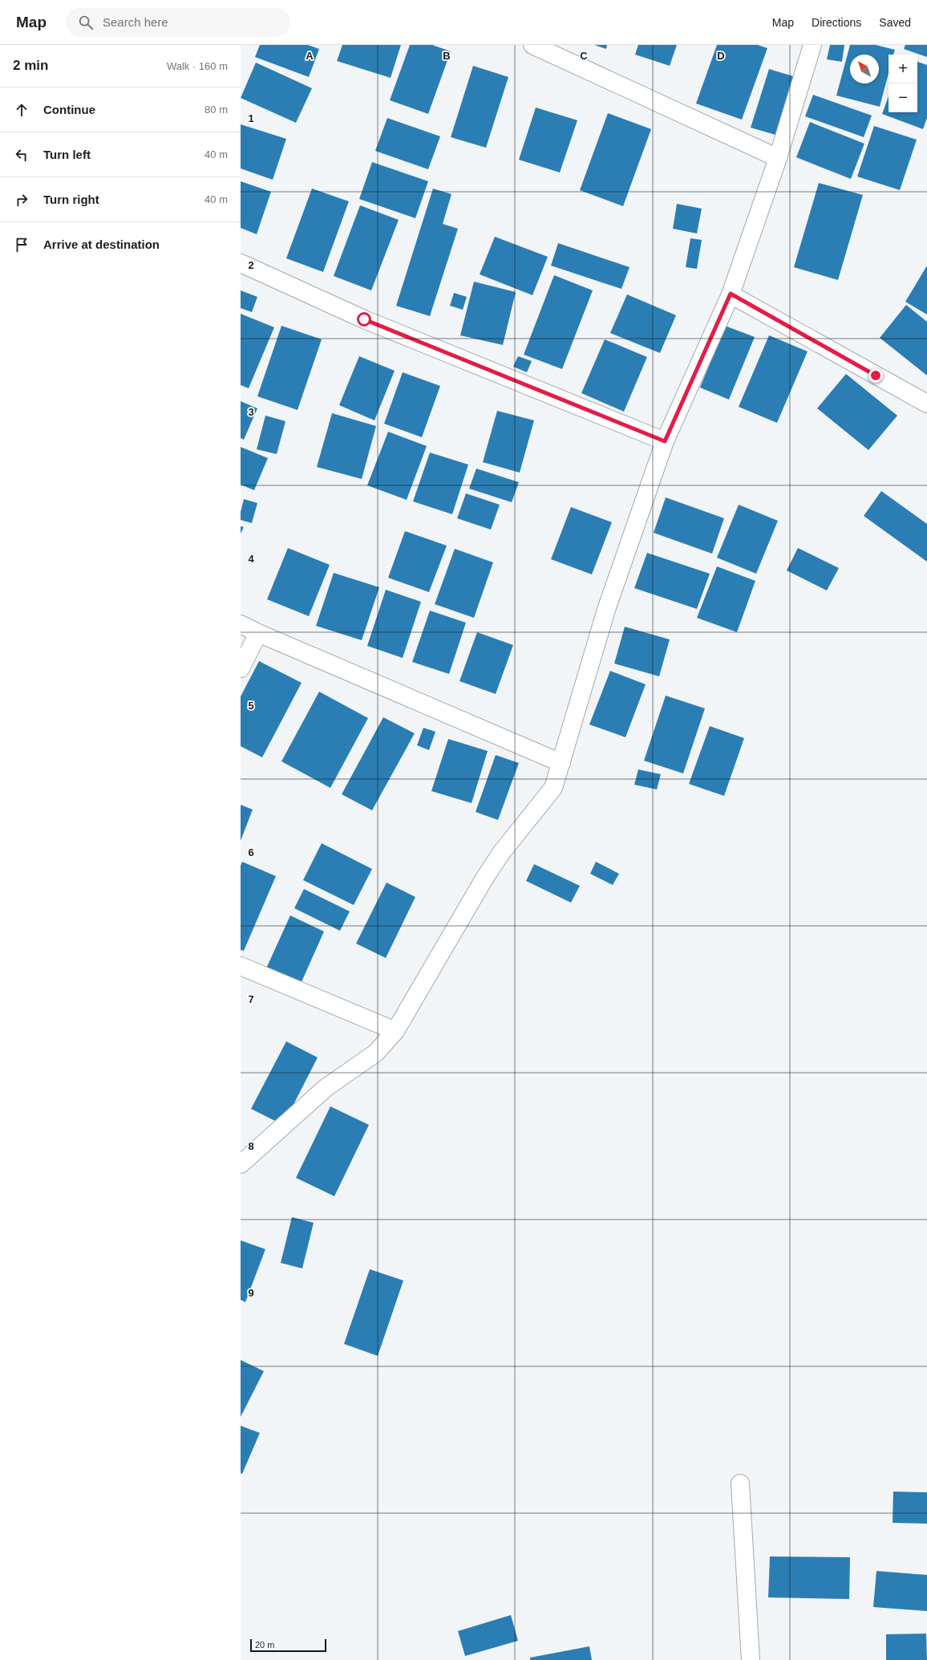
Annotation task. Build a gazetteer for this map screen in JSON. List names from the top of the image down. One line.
{"scale_bar":"20 m","north":"top left","page":{"header":"Map","search":"Search here","nav":["Map","Directions","Saved"],"heading":["2 min","Walk · 160 m"],"map_buttons":["+","−"],"list":[["Continue","80 m"],["Turn left","40 m"],["Turn right","40 m"],"Arrive at destination"],"scale":"20 m"},"grid":{"columns":["A","B","C","D"],"rows":["1","2","3","4","5","6","7","8","9"]}}
